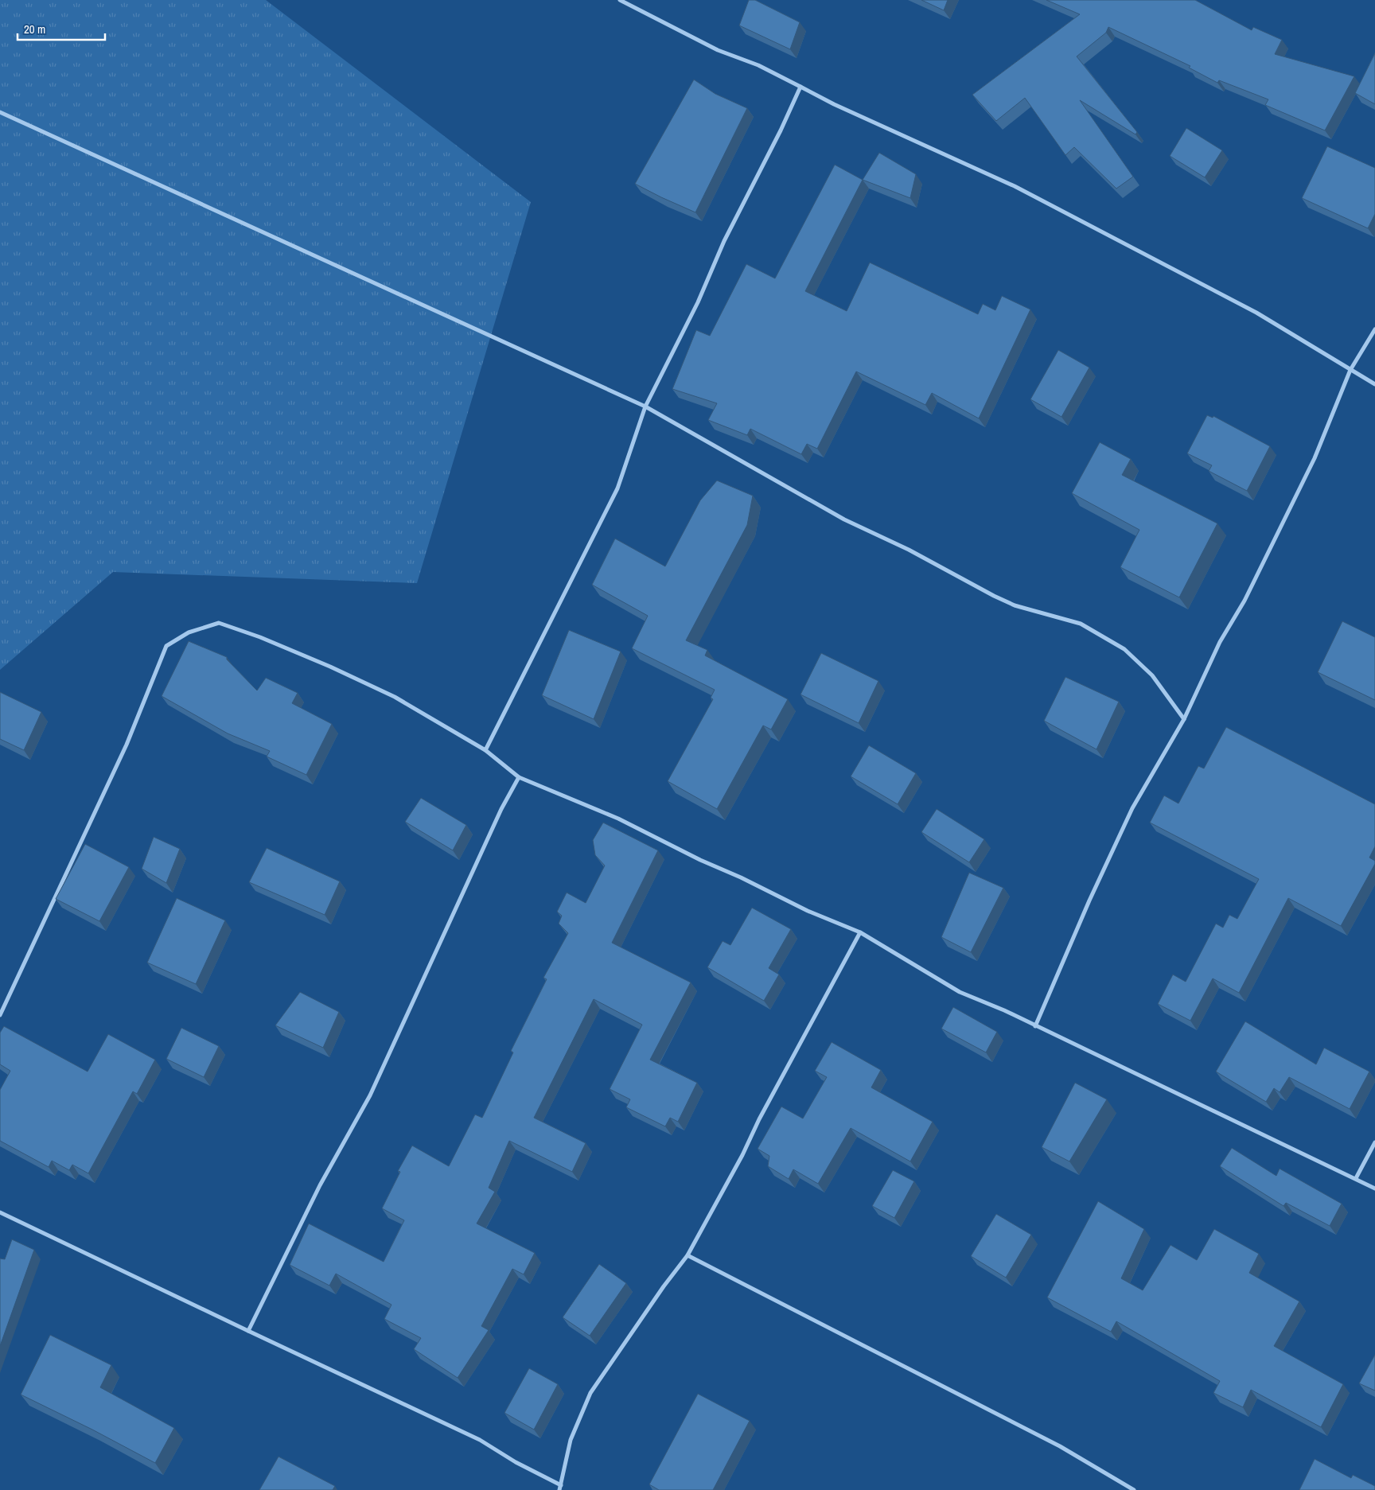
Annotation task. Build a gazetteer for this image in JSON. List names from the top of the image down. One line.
{"scale_bar":"20 m"}
